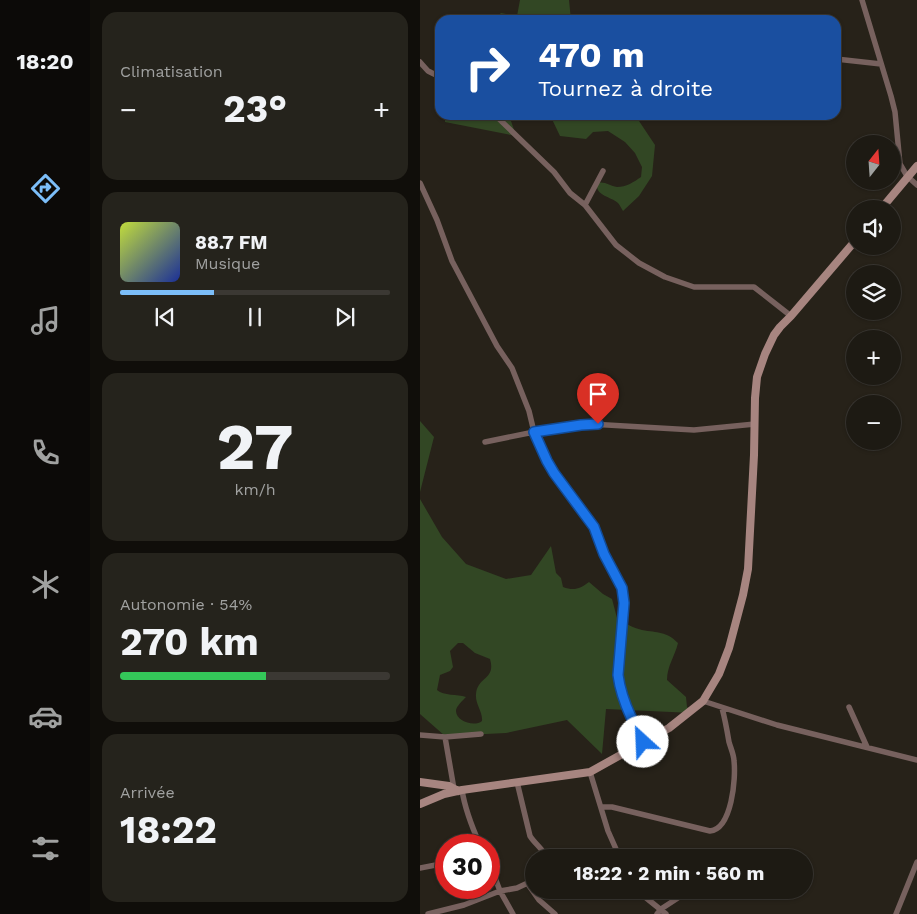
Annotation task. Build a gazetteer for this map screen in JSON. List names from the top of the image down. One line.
{"north":"top","page":{"tabs":"18:20","tile":["Climatisation",["27","km/h"],["Autonomie · 54%","270 km"],["Arrivée","18:22"]],"turn":["470 m","Tournez à droite"],"heat":["−","23°","+"],"map_buttons":["+","−"],"song":["88.7 FM","Musique"],"limit":"30","trip":"18:22 · 2 min · 560 m"}}
